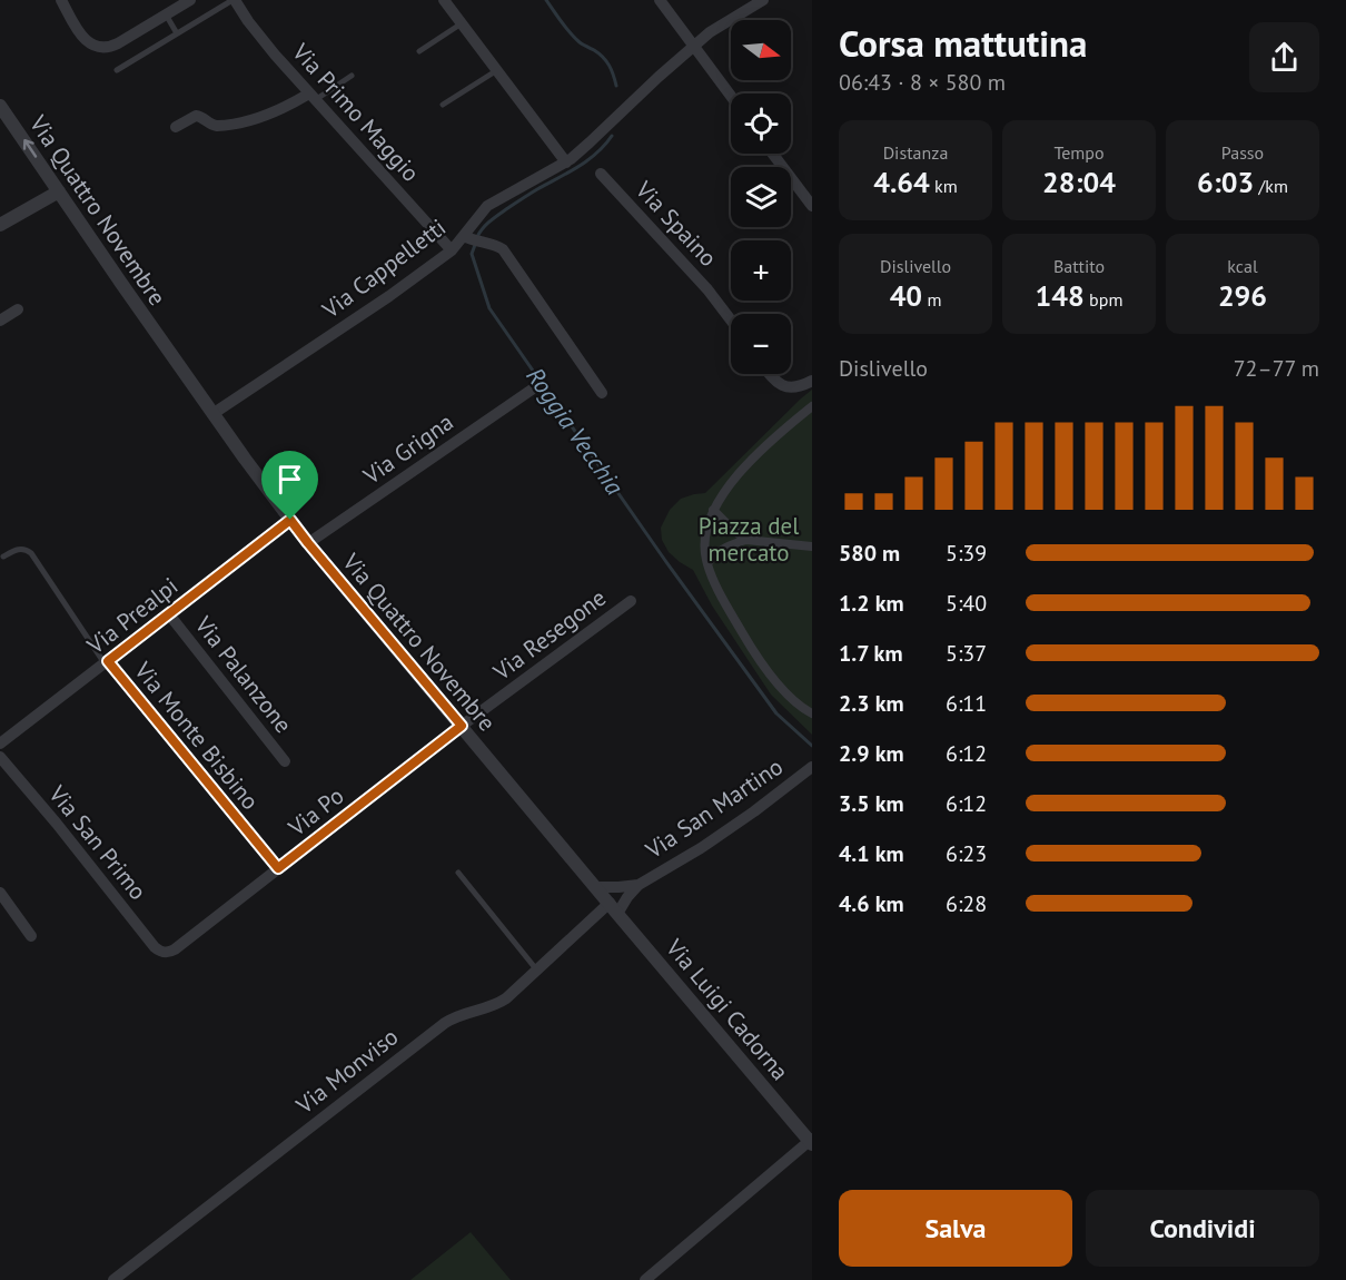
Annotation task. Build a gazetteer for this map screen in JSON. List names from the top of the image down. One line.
{"streets":{"street":["Via Primo Maggio","Via Quattro Novembre","Via Spaino","Via Cappelletti","Via Grigna","Via Prealpi","Via Resegone","Via Palanzone","Via Monte Bisbino","Via San Martino","Via Po","Via San Primo","Via Luigi Cadorna","Via Monviso"]},"crossings":[["Via Primo Maggio","Via Cappelletti"],["Via Quattro Novembre","Via Cappelletti"],["Via Quattro Novembre","Via Grigna"],["Via Quattro Novembre","Via Prealpi"],["Via Quattro Novembre","Via Resegone"],["Via Quattro Novembre","Via Po"],["Via Quattro Novembre","Via Luigi Cadorna"],["Via Quattro Novembre","Via Monviso"],["Via Prealpi","Via Palanzone"],["Via Prealpi","Via Monte Bisbino"],["Via Resegone","Via Po"],["Via Monte Bisbino","Via Po"],["Via San Martino","Via Monviso"],["Via Po","Via San Primo"],["Via Luigi Cadorna","Via Monviso"]],"water":["Roggia Vecchia"],"parks":["Piazza del mercato"],"north":"right","page":{"heading":["Corsa mattutina","06:43 · 8 × 580 m"],"map_buttons":["+","−"],"stats":[["Distanza","4.64 km"],["Tempo","28:04"],["Passo","6:03 /km"],["Dislivello","40 m"],["Battito","148 bpm"],["kcal","296"]],"chart":["Dislivello","72–77 m"],"list":[{"name":"580 m","note":"5:39"},{"name":"1.2 km","note":"5:40"},{"name":"1.7 km","note":"5:37"},{"name":"2.3 km","note":"6:11"},{"name":"2.9 km","note":"6:12"},{"name":"3.5 km","note":"6:12"},{"name":"4.1 km","note":"6:23"},{"name":"4.6 km","note":"6:28"}],"buttons":["Salva","Condividi"]}}
